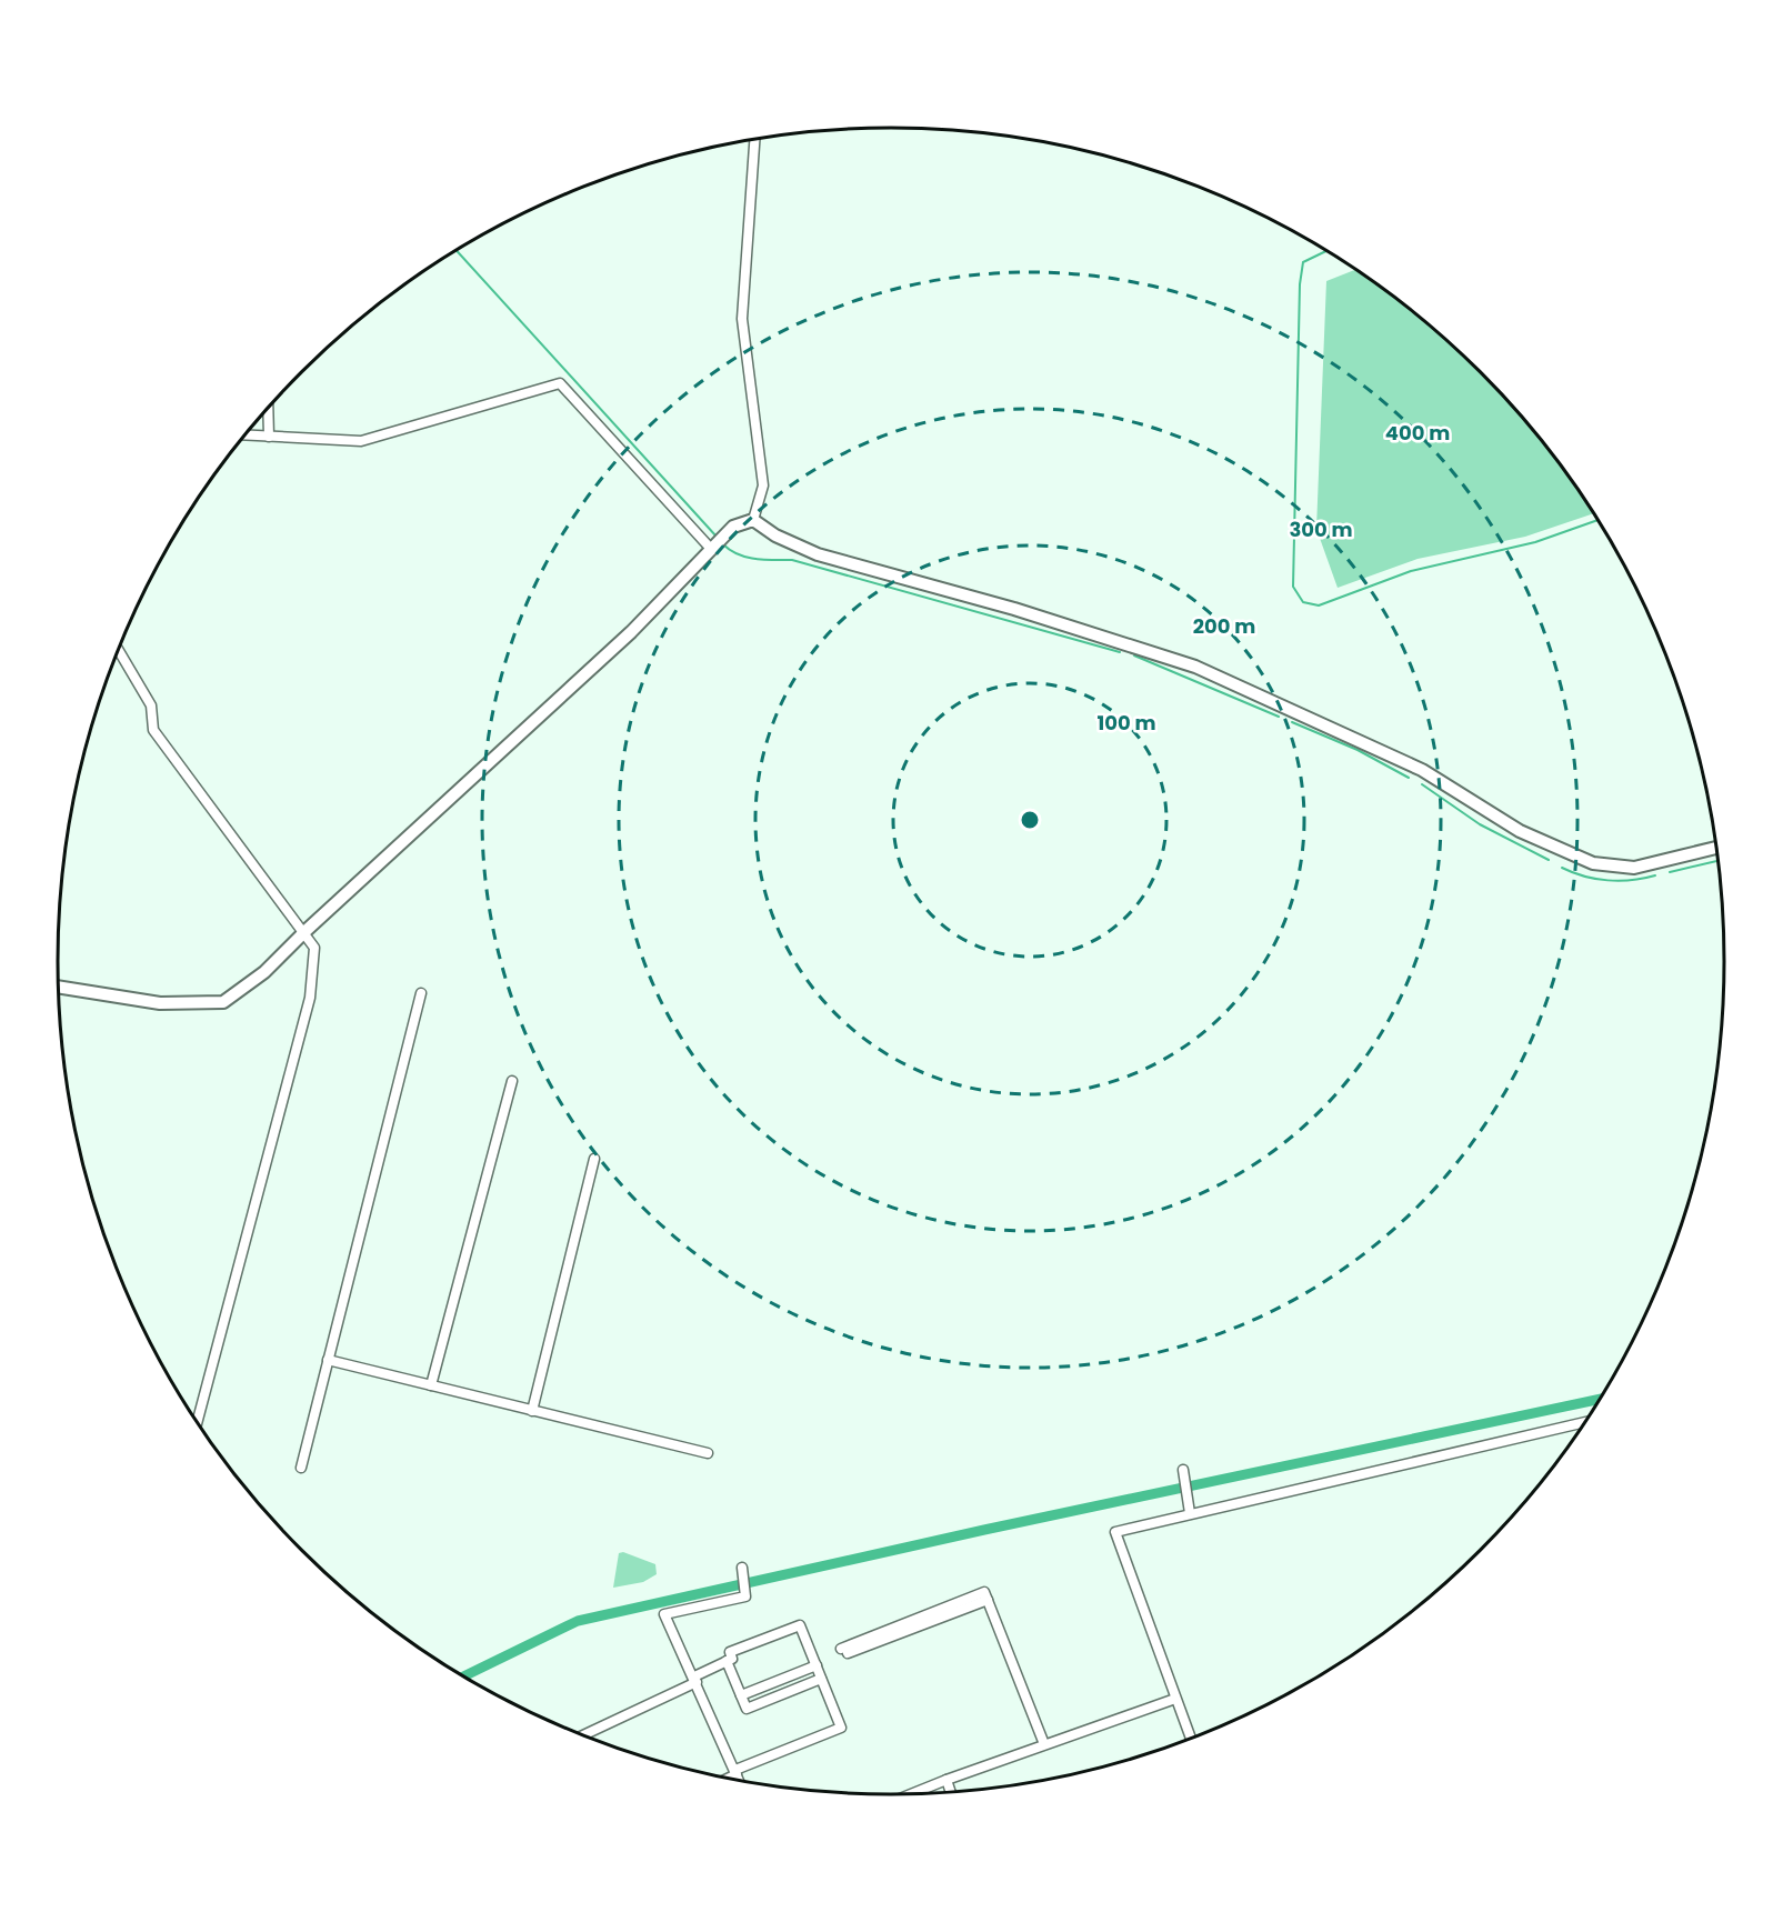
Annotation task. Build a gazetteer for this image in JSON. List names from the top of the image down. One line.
{"rings":["400 m","300 m","200 m","100 m"]}
